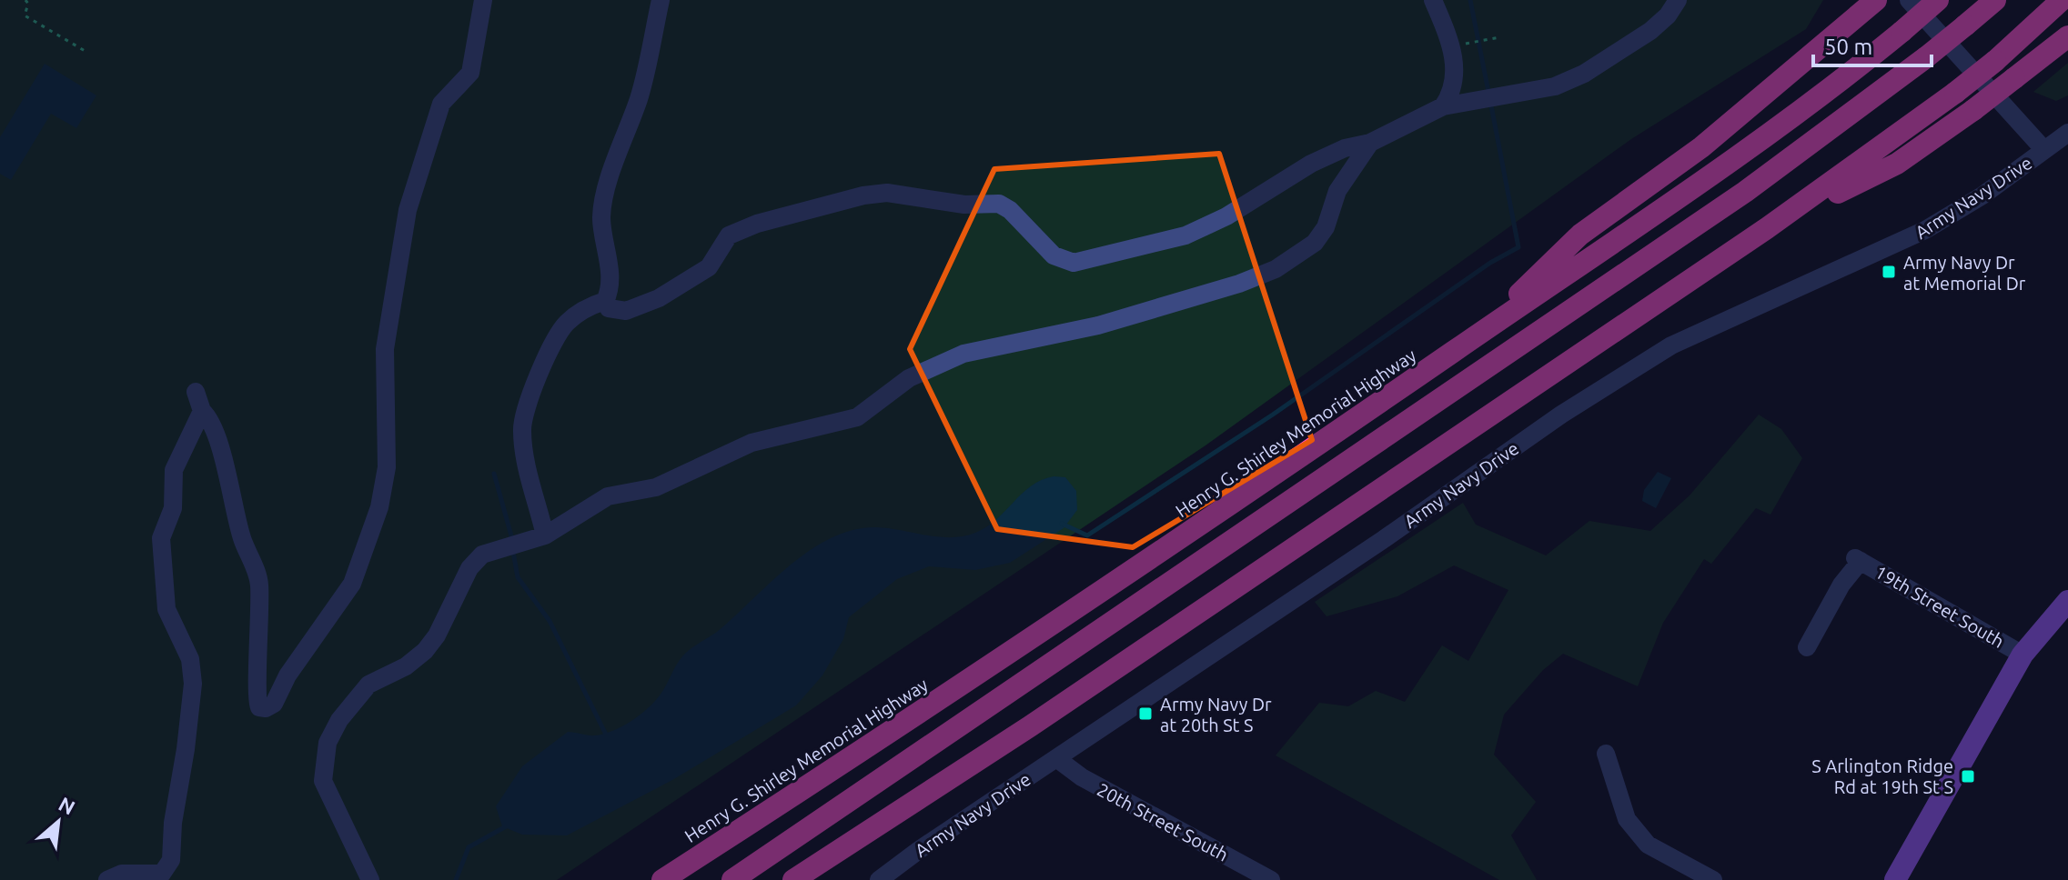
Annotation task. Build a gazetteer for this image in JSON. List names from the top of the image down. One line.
{"streets":{"highway":["Henry G. Shirley Memorial Highway"],"street":["Army Navy Drive","19th Street South","20th Street South"]},"crossings":[["Army Navy Drive","20th Street South"]],"places":{"transit":["Army Navy Dr at Memorial Dr","Army Navy Dr at 20th St S","S Arlington Ridge Rd at 19th St S"]},"scale_bar":"50 m","north":"top right"}
